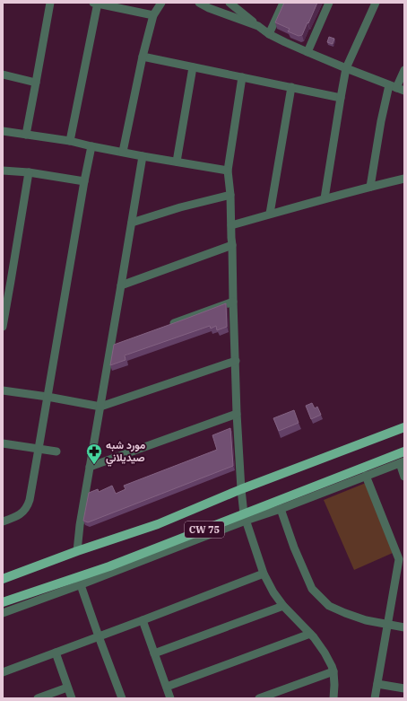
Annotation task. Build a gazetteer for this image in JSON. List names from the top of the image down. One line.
{"streets":{"main road":["CW 75"]},"places":{"pharmacy":["مورد شبه صيديلاني"]}}
